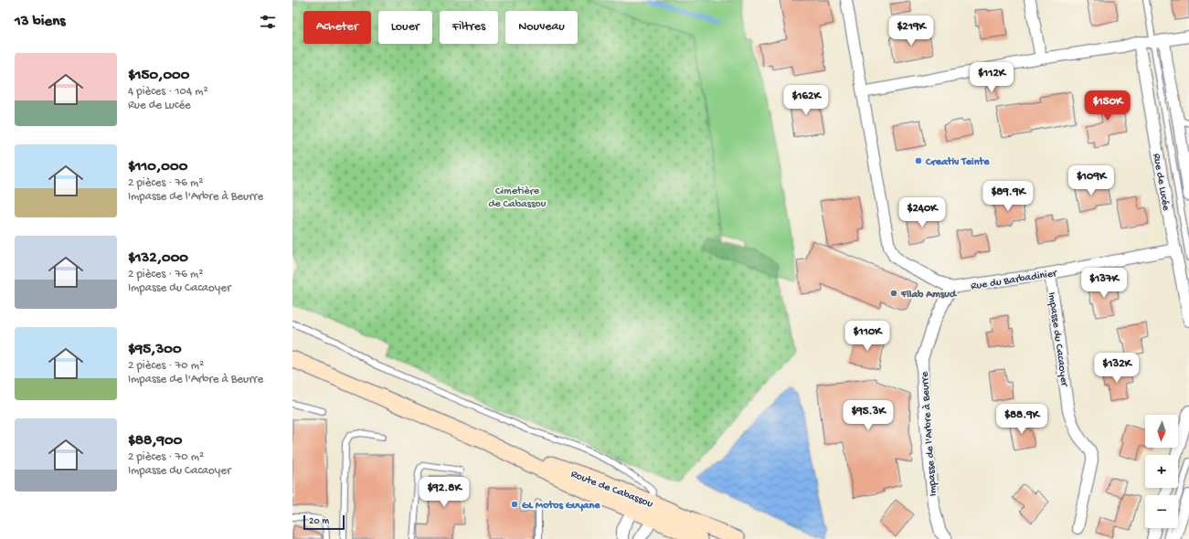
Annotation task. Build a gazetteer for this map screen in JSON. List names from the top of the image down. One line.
{"streets":{"main road":["Route de Cabassou"],"street":["Rue de Lucée","Rue du Barbadinier","Impasse du Cacaoyer","Impasse de l'Arbre à Beurre"]},"crossings":[["Rue de Lucée","Rue du Barbadinier"],["Rue du Barbadinier","Impasse du Cacaoyer"],["Rue du Barbadinier","Impasse de l'Arbre à Beurre"]],"parks":["Cimetière de Cabassou"],"places":["Creativ Teinte","Filab Amsud","GL Motos Guyane"],"scale_bar":"20 m","north":"bottom","page":{"heading":"13 biens","chip":["Acheter","Louer","Filtres","Nouveau"],"price":["$219K","$112K","$162K","$150K","$109K","$89.9K","$240K","$137K","$110K","$132K","$95.3K","$88.9K","$92.8K"],"list":[{"name":"$150,000","note":"4 pièces · 104 m² · Rue de Lucée"},{"name":"$110,000","note":"2 pièces · 76 m² · Impasse de l'Arbre à Beurre"},{"name":"$132,000","note":"2 pièces · 76 m² · Impasse du Cacaoyer"},{"name":"$95,300","note":"2 pièces · 70 m² · Impasse de l'Arbre à Beurre"},{"name":"$88,900","note":"2 pièces · 70 m² · Impasse du Cacaoyer"}],"map_buttons":["+","−"],"scale":"20 m"}}
